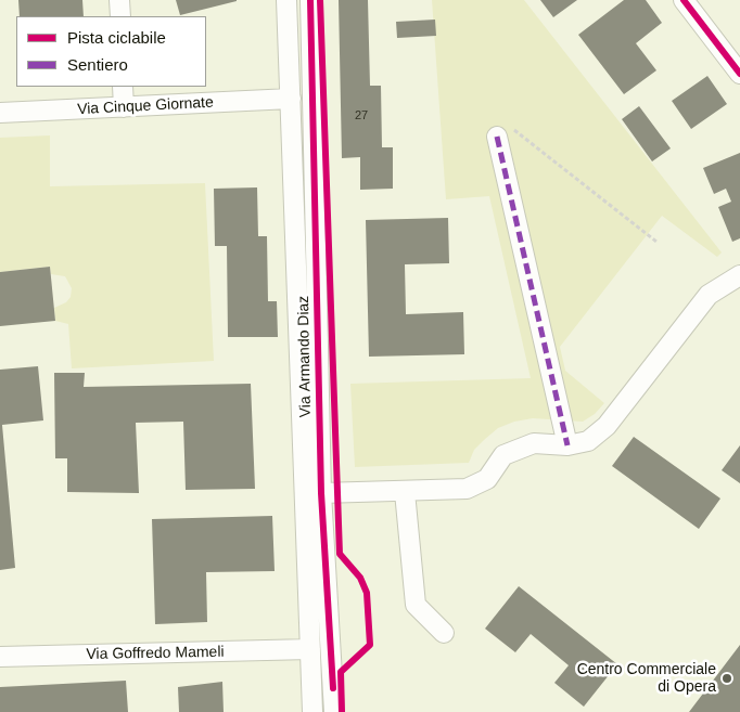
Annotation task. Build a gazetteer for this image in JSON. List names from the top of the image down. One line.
{"streets":{"street":["Via Cinque Giornate","Via Armando Diaz","Via Goffredo Mameli"]},"crossings":[["Via Cinque Giornate","Via Armando Diaz"],["Via Armando Diaz","Via Goffredo Mameli"]],"places":["Centro Commerciale di Opera"],"house_numbers":["27"],"legend":["Pista ciclabile","Sentiero"]}
